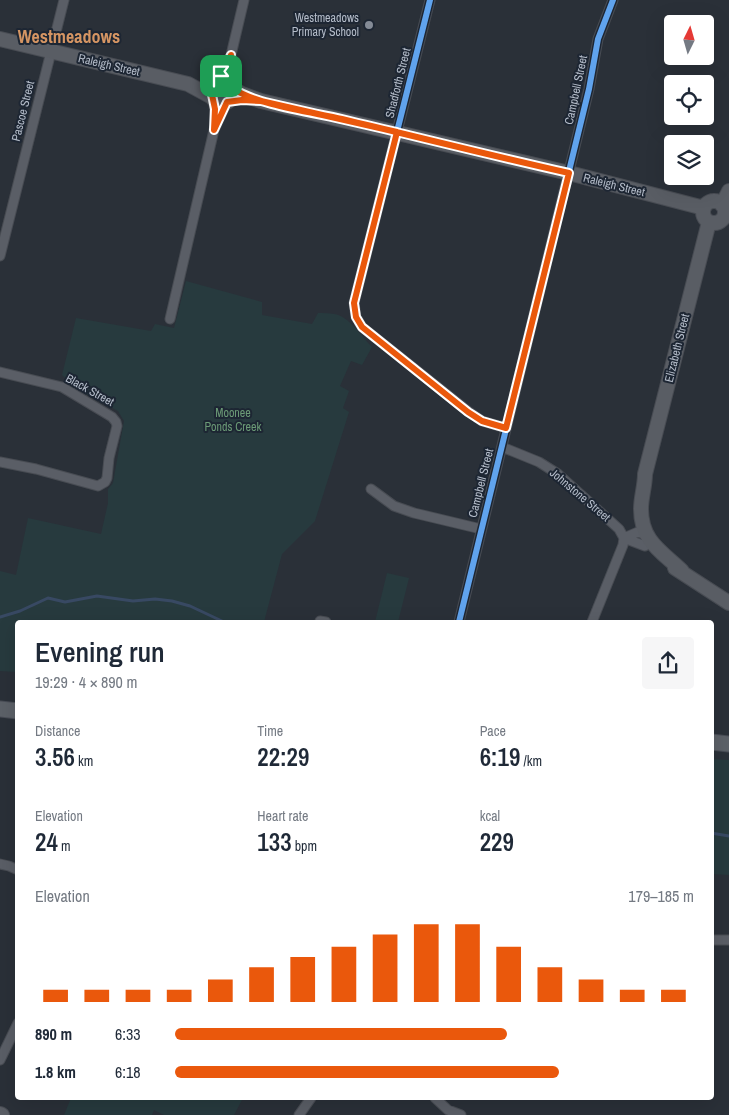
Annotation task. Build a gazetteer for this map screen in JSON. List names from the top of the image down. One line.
{"streets":{"street":["Raleigh Street","Shadforth Street","Campbell Street","Pascoe Street","Elizabeth Street","Black Street","Johnstone Street"]},"crossings":[["Raleigh Street","Shadforth Street"],["Raleigh Street","Campbell Street"],["Raleigh Street","Pascoe Street"],["Raleigh Street","Elizabeth Street"],["Shadforth Street","Campbell Street"],["Campbell Street","Johnstone Street"],["Elizabeth Street","Johnstone Street"]],"districts":["Westmeadows"],"parks":["Moonee Ponds Creek"],"places":["Westmeadows Primary School"],"north":"top","page":{"heading":["Evening run","19:29 · 4 × 890 m"],"stats":[["Distance","3.56 km"],["Time","22:29"],["Pace","6:19 /km"],["Elevation","24 m"],["Heart rate","133 bpm"],["kcal","229"]],"chart":["Elevation","179–185 m"],"list":[{"name":"890 m","note":"6:33"},{"name":"1.8 km","note":"6:18"}]}}
